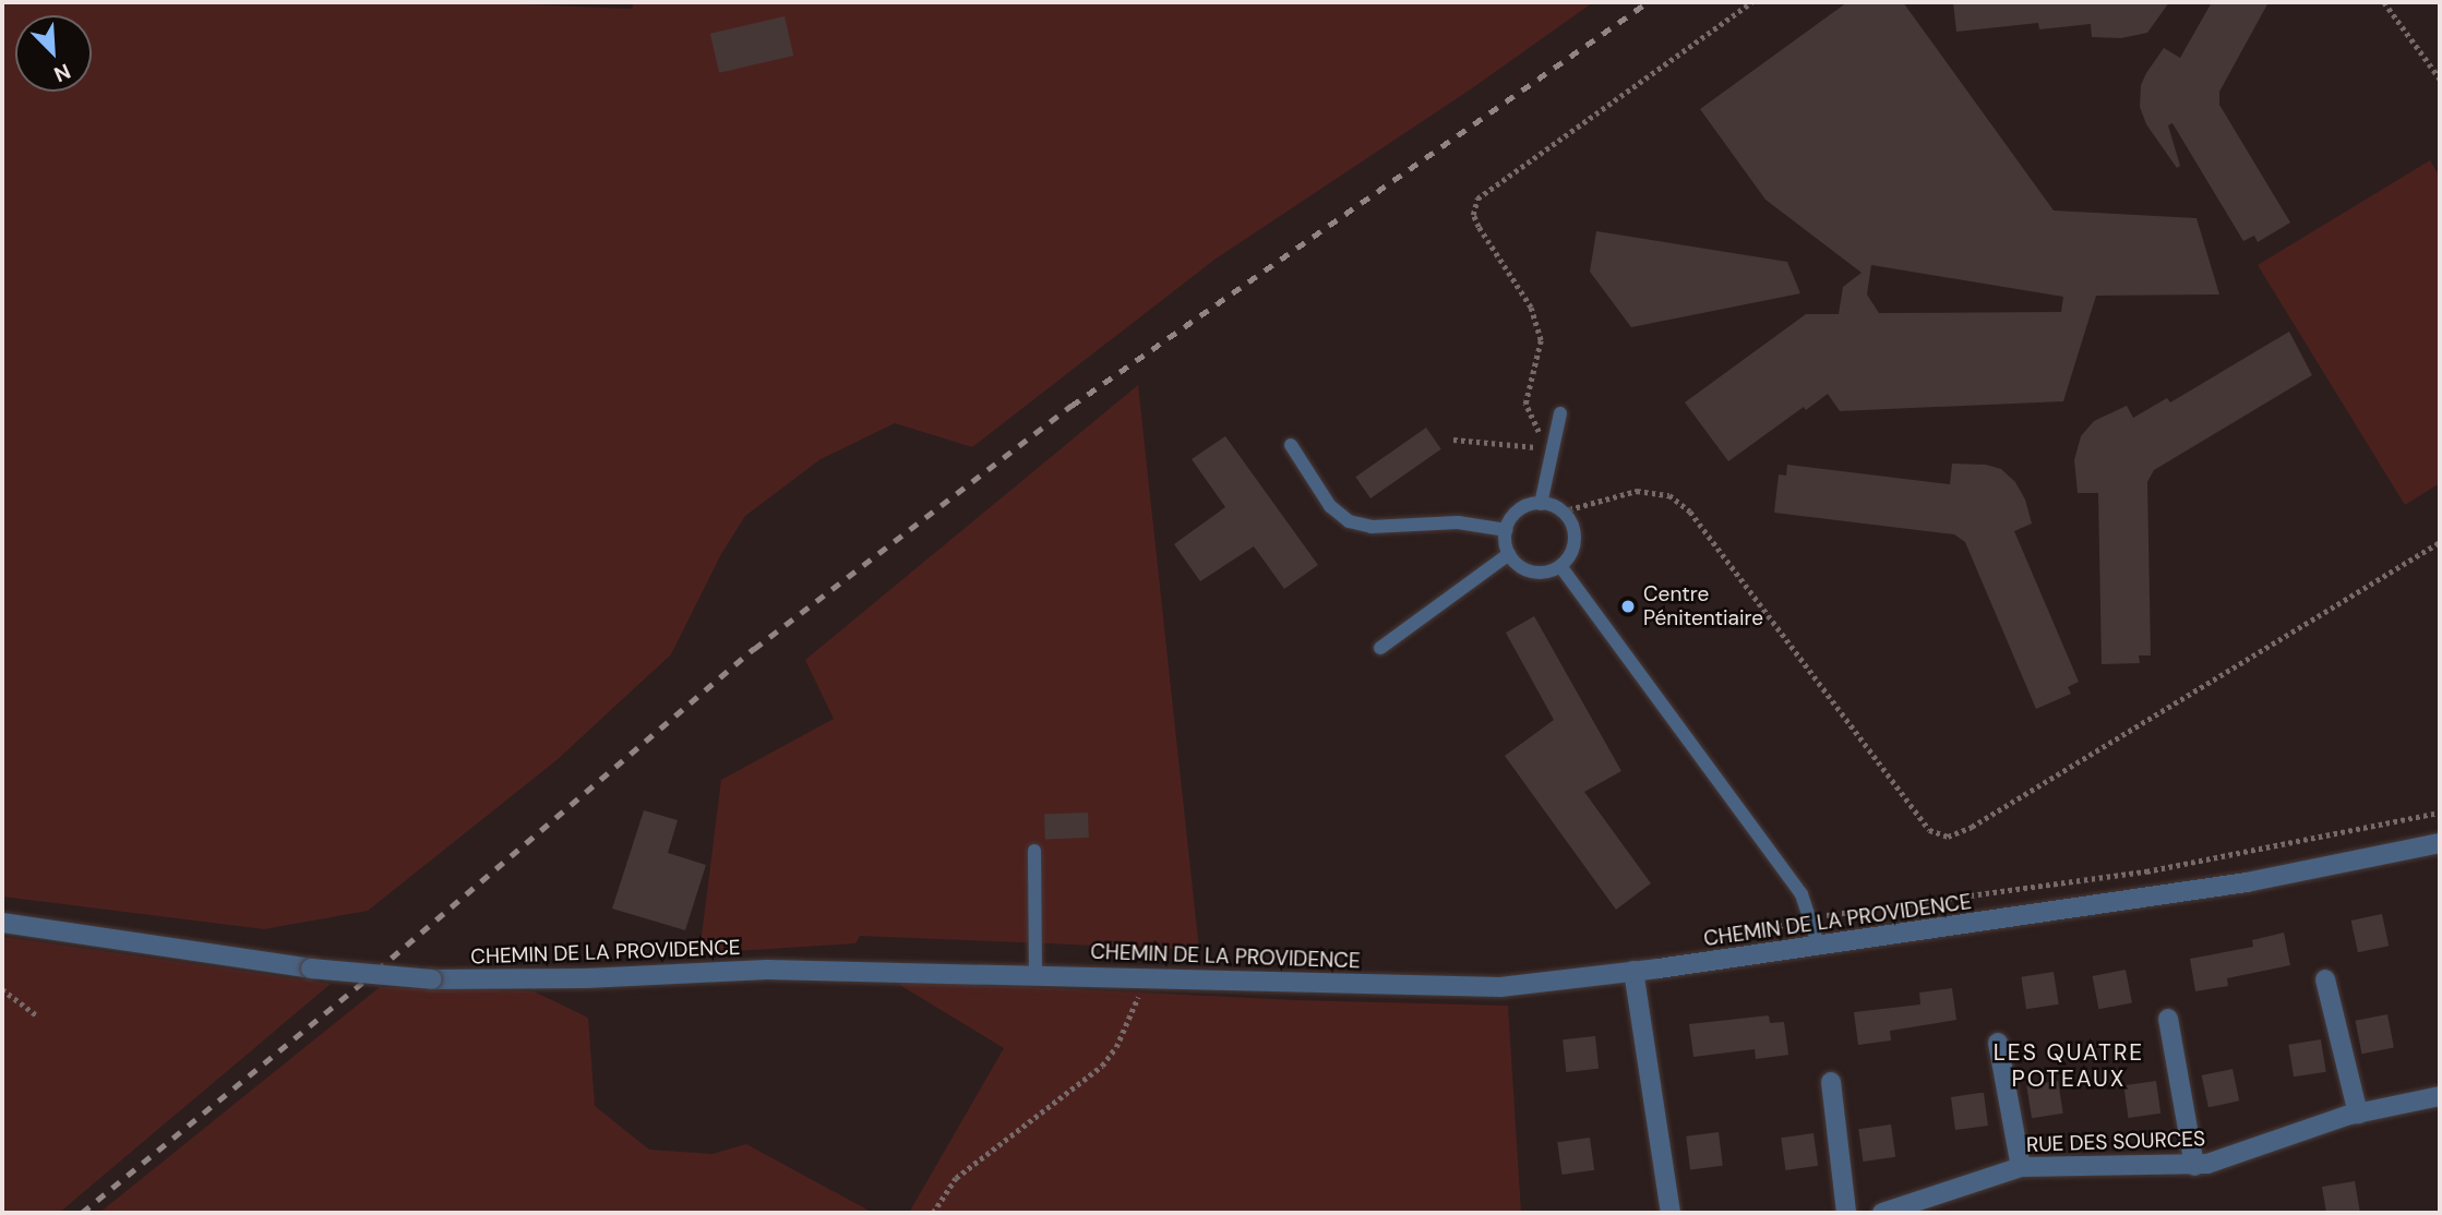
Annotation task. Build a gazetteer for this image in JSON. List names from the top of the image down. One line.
{"streets":{"street":["CHEMIN DE LA PROVIDENCE","RUE DES SOURCES"]},"districts":["LES QUATRE POTEAUX"],"places":["Centre Pénitentiaire"],"north":"bottom right"}
